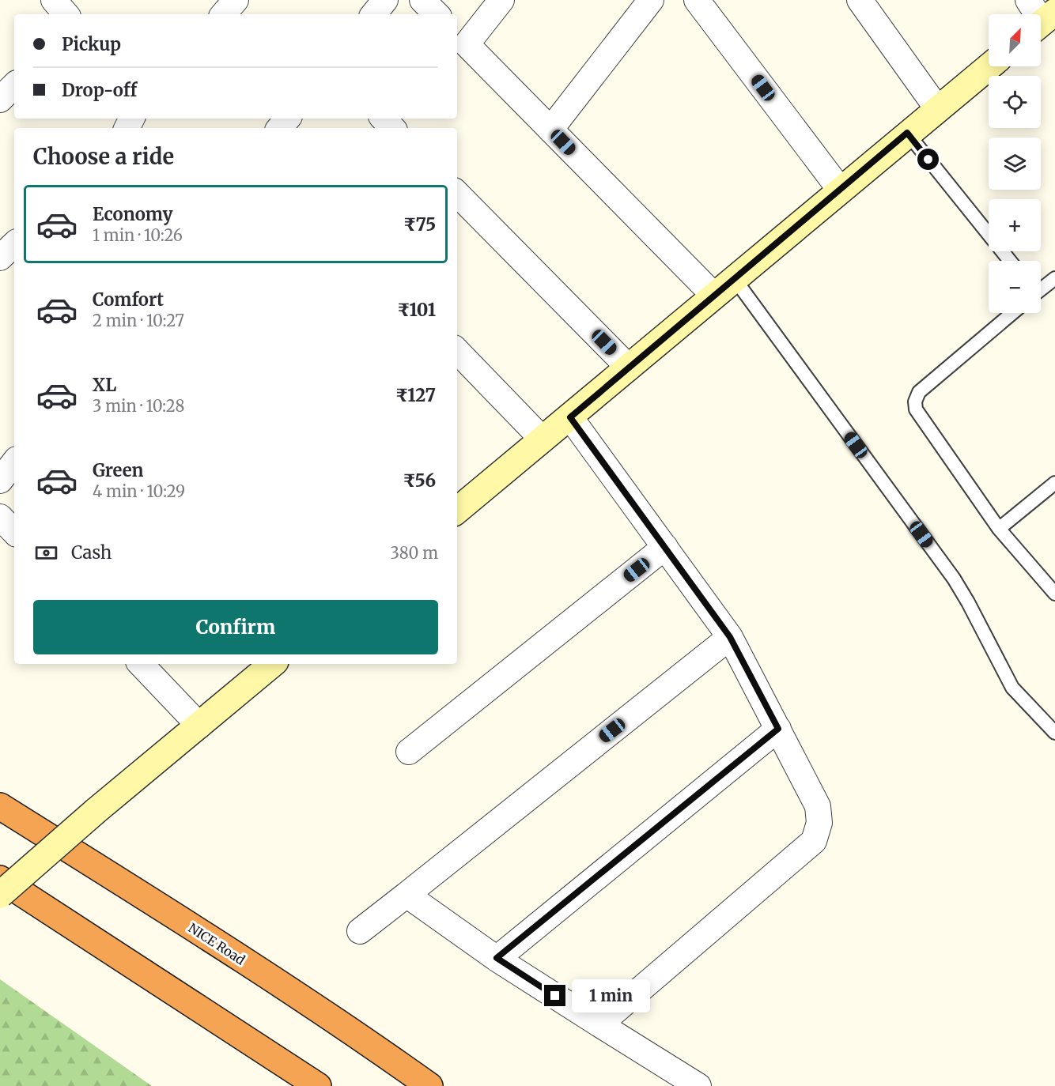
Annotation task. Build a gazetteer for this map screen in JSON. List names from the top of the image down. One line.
{"streets":{"highway":["NICE Road"]},"north":"top right","page":{"map_buttons":["+","−"],"banner":["Pickup","Drop-off"],"heading":"Choose a ride","list":[{"name":"Economy","note":"1 min · 10:26","value":"₹75"},{"name":"Comfort","note":"2 min · 10:27","value":"₹101"},{"name":"XL","note":"3 min · 10:28","value":"₹127"},{"name":"Green","note":"4 min · 10:29","value":"₹56"}],"pay":["Cash","380 m"],"buttons":"Confirm","bubble":"1 min"}}
